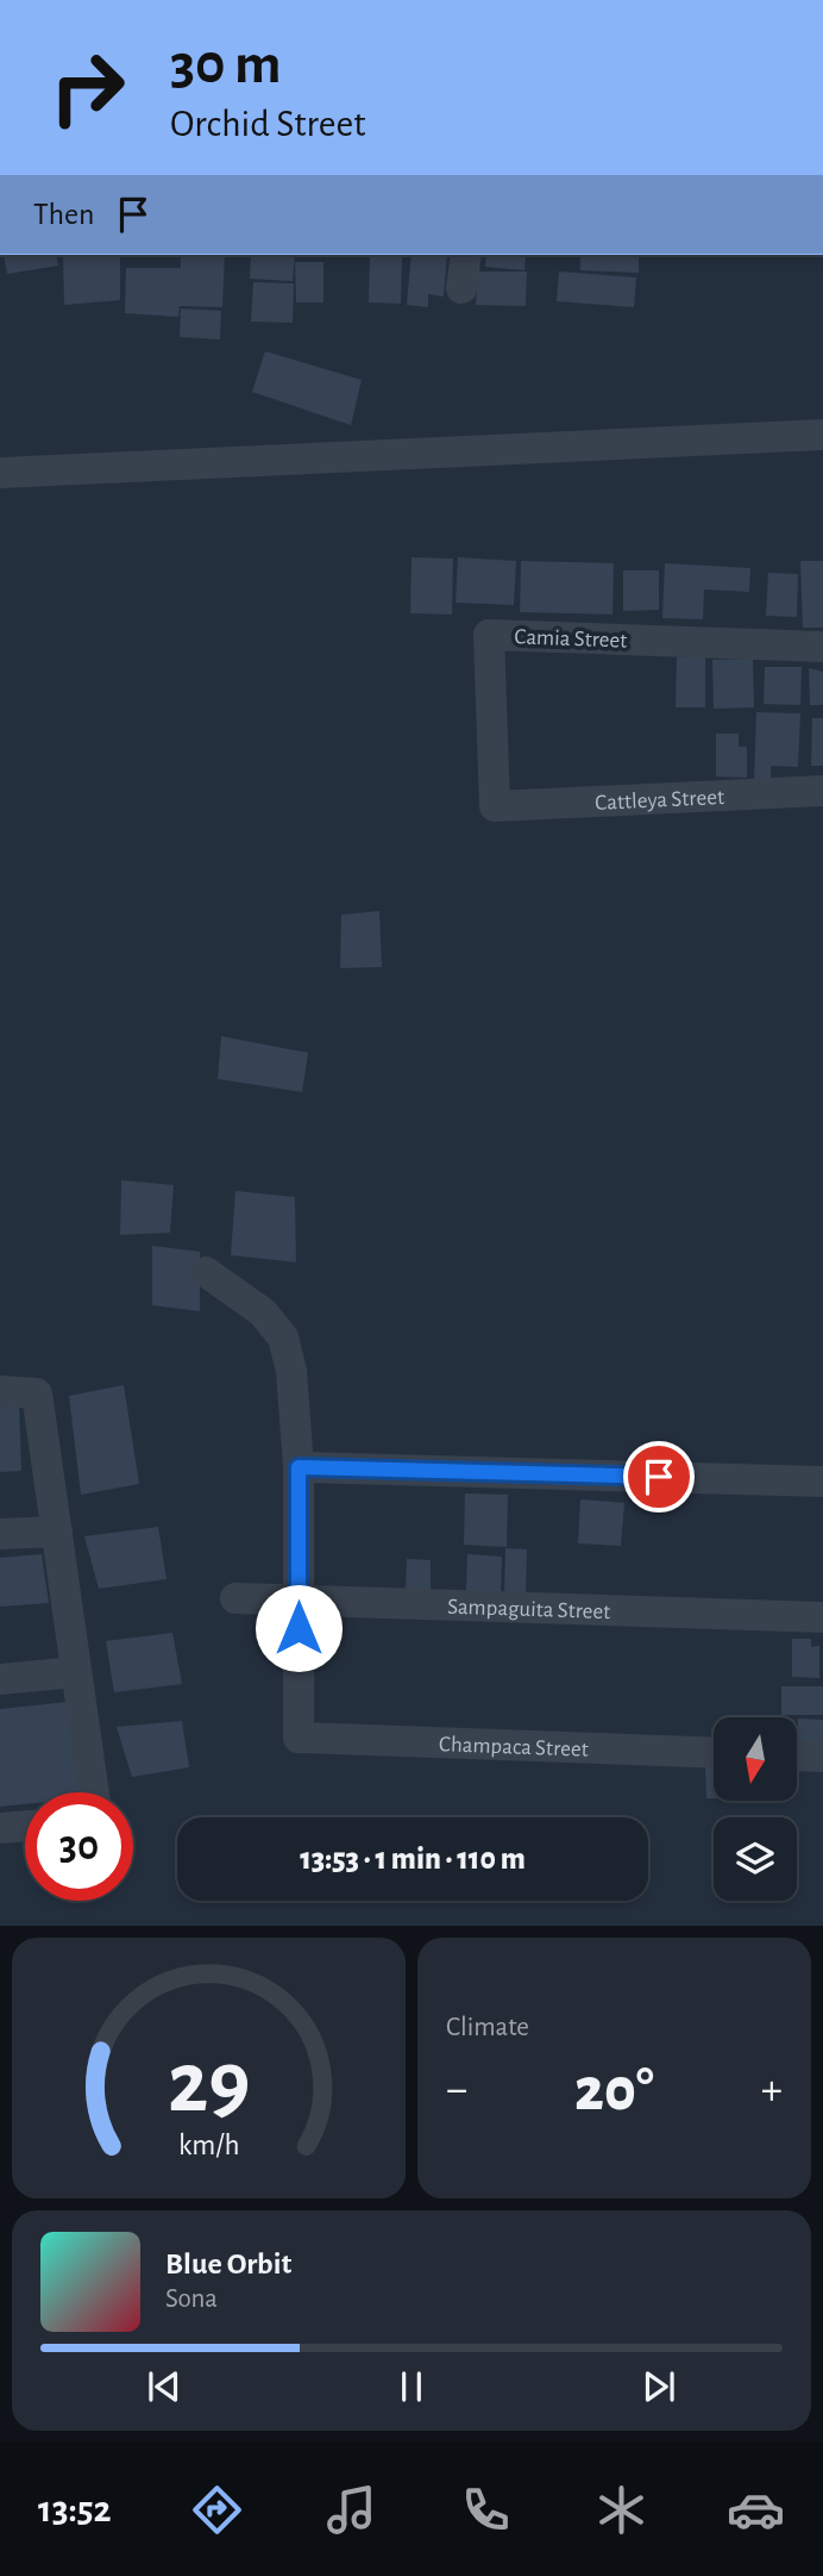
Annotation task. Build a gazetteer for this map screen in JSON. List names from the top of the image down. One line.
{"streets":{"street":["Camia Street","Cattleya Street","Sampaguita Street","Champaca Street"]},"crossings":[["Camia Street","Cattleya Street"],["Sampaguita Street","Champaca Street"]],"north":"bottom","page":{"turn":["30 m","Orchid Street"],"then":"Then","limit":"30","trip":"13:53 · 1 min · 110 m","tile":"Climate","heat":["−","20°","+"],"song":["Blue Orbit","Sona"],"tabs":"13:52","gauge":["29","km/h"]}}
